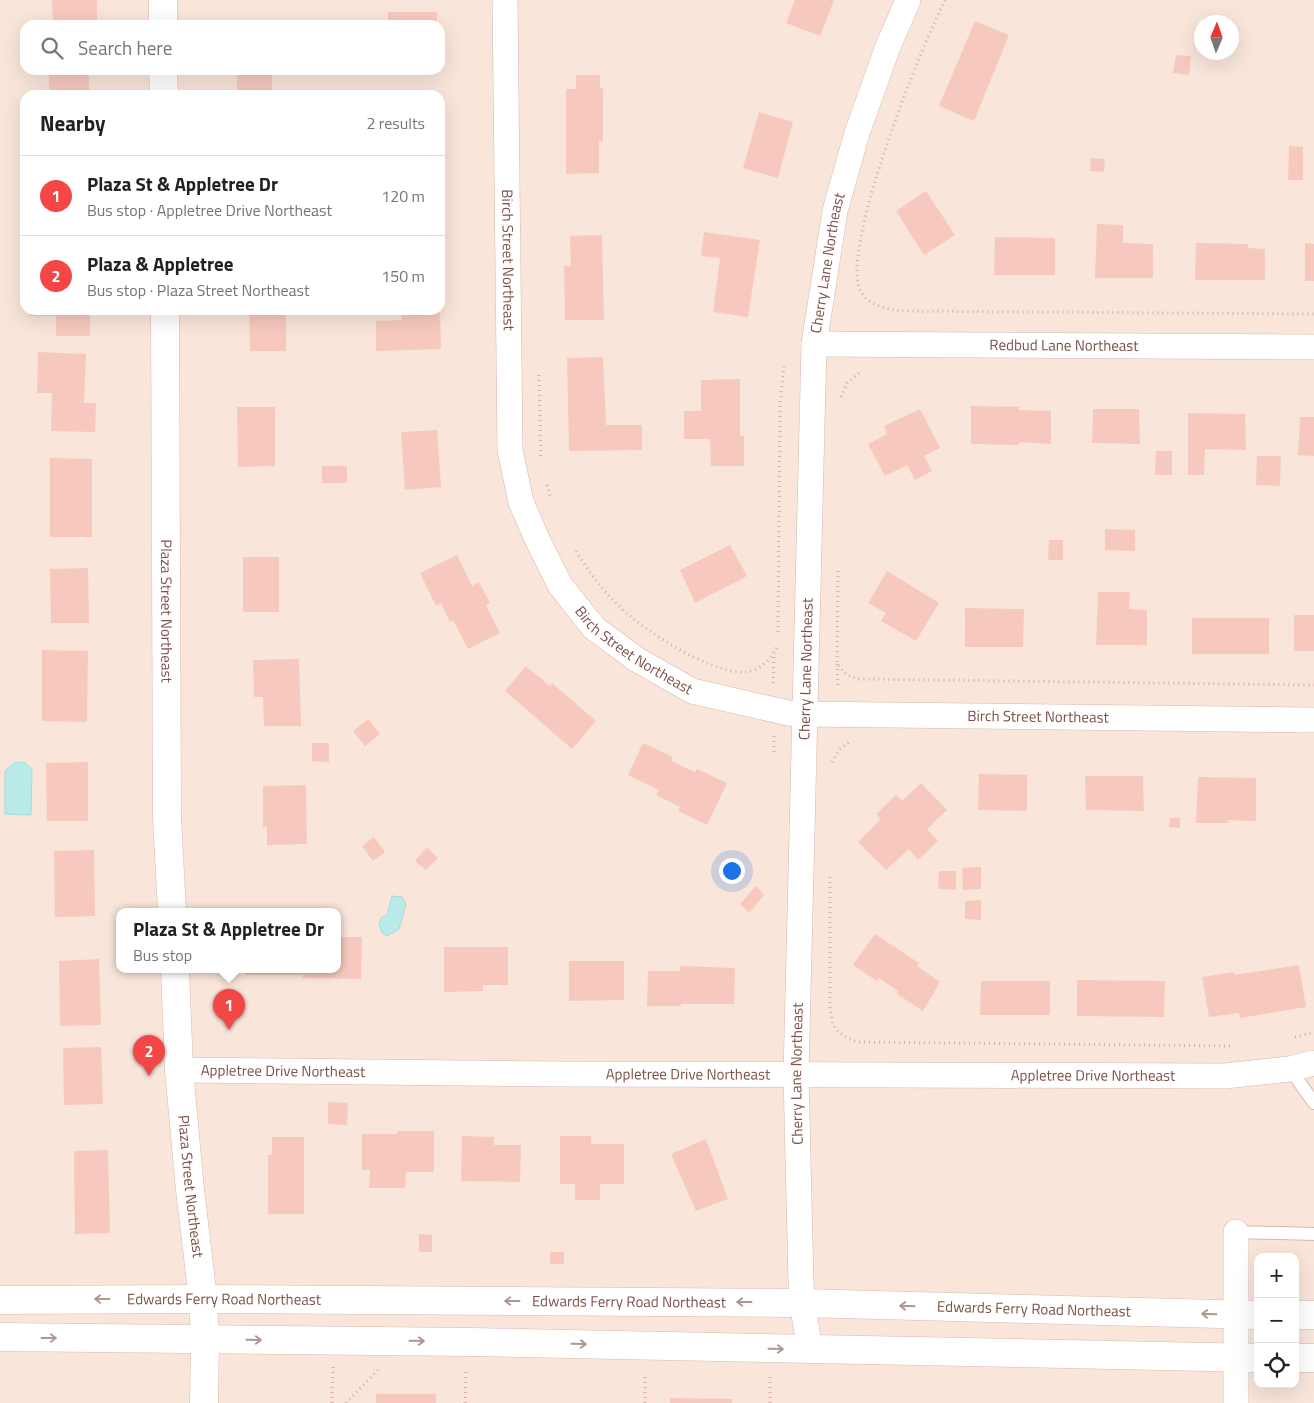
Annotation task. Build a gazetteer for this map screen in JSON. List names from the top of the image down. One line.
{"streets":{"main road":["Plaza Street Northeast","Edwards Ferry Road Northeast"],"street":["Birch Street Northeast","Cherry Lane Northeast","Redbud Lane Northeast","Appletree Drive Northeast"]},"crossings":[["Birch Street Northeast","Cherry Lane Northeast"],["Cherry Lane Northeast","Redbud Lane Northeast"],["Cherry Lane Northeast","Appletree Drive Northeast"],["Cherry Lane Northeast","Edwards Ferry Road Northeast"],["Plaza Street Northeast","Appletree Drive Northeast"],["Plaza Street Northeast","Edwards Ferry Road Northeast"]],"north":"top","page":{"search":"Search here","heading":["Nearby","2 results"],"list":[{"mark":"1","name":"Plaza St & Appletree Dr","note":"Bus stop · Appletree Drive Northeast","value":"120 m"},{"mark":"2","name":"Plaza & Appletree","note":"Bus stop · Plaza Street Northeast","value":"150 m"}],"popup":["Plaza St & Appletree Dr","Bus stop"],"pins":["1","2"],"map_buttons":["+","−"]}}
